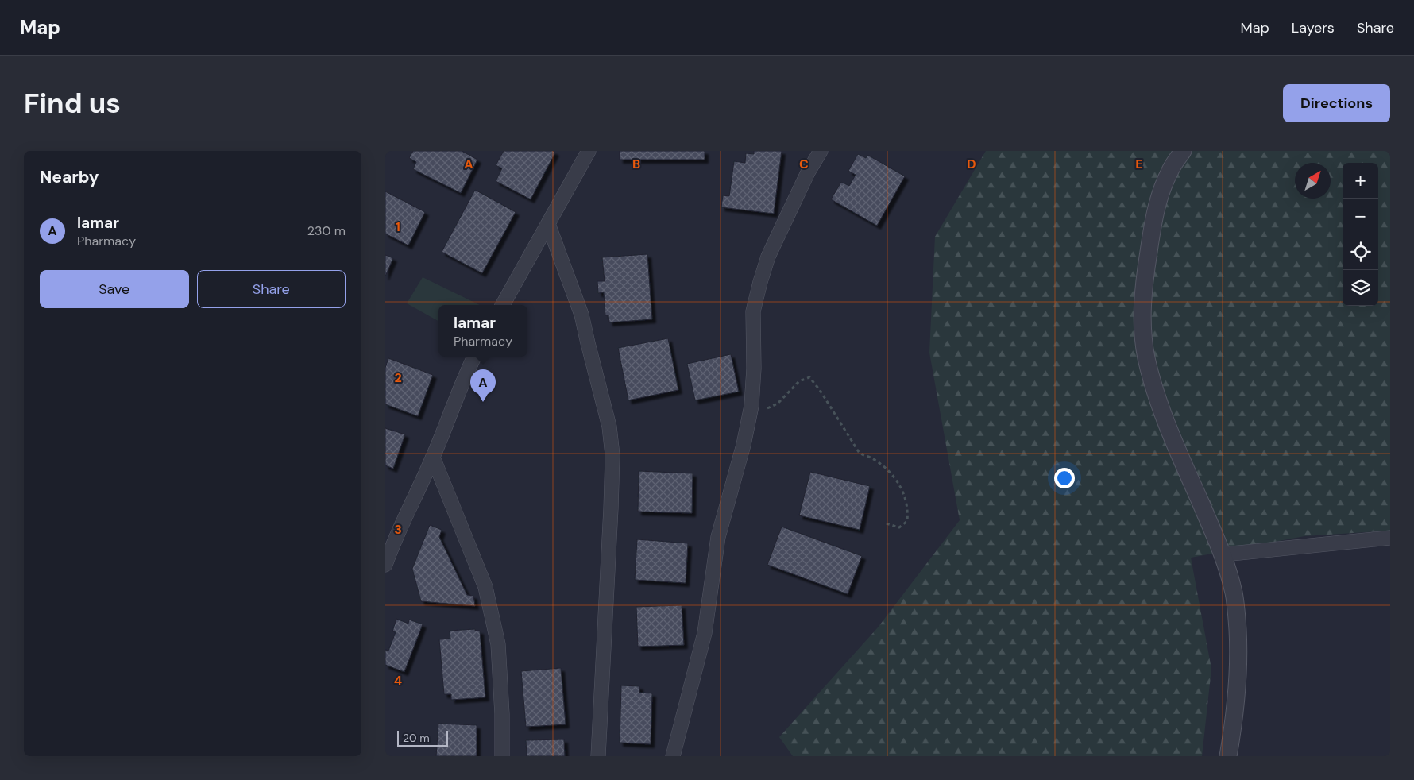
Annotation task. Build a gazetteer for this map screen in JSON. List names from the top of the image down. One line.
{"scale_bar":"20 m","north":"top right","page":{"header":"Map","nav":["Map","Layers","Share"],"buttons":["Directions",["Save","Share"]],"title":"Find us","heading":"Nearby","map_buttons":["+","−"],"list":[{"mark":"A","name":"lamar","note":"Pharmacy","value":"230 m"}],"popup":["lamar","Pharmacy"],"pins":"A","scale":"20 m"},"grid":{"columns":["A","B","C","D","E"],"rows":["1","2","3","4"]}}
